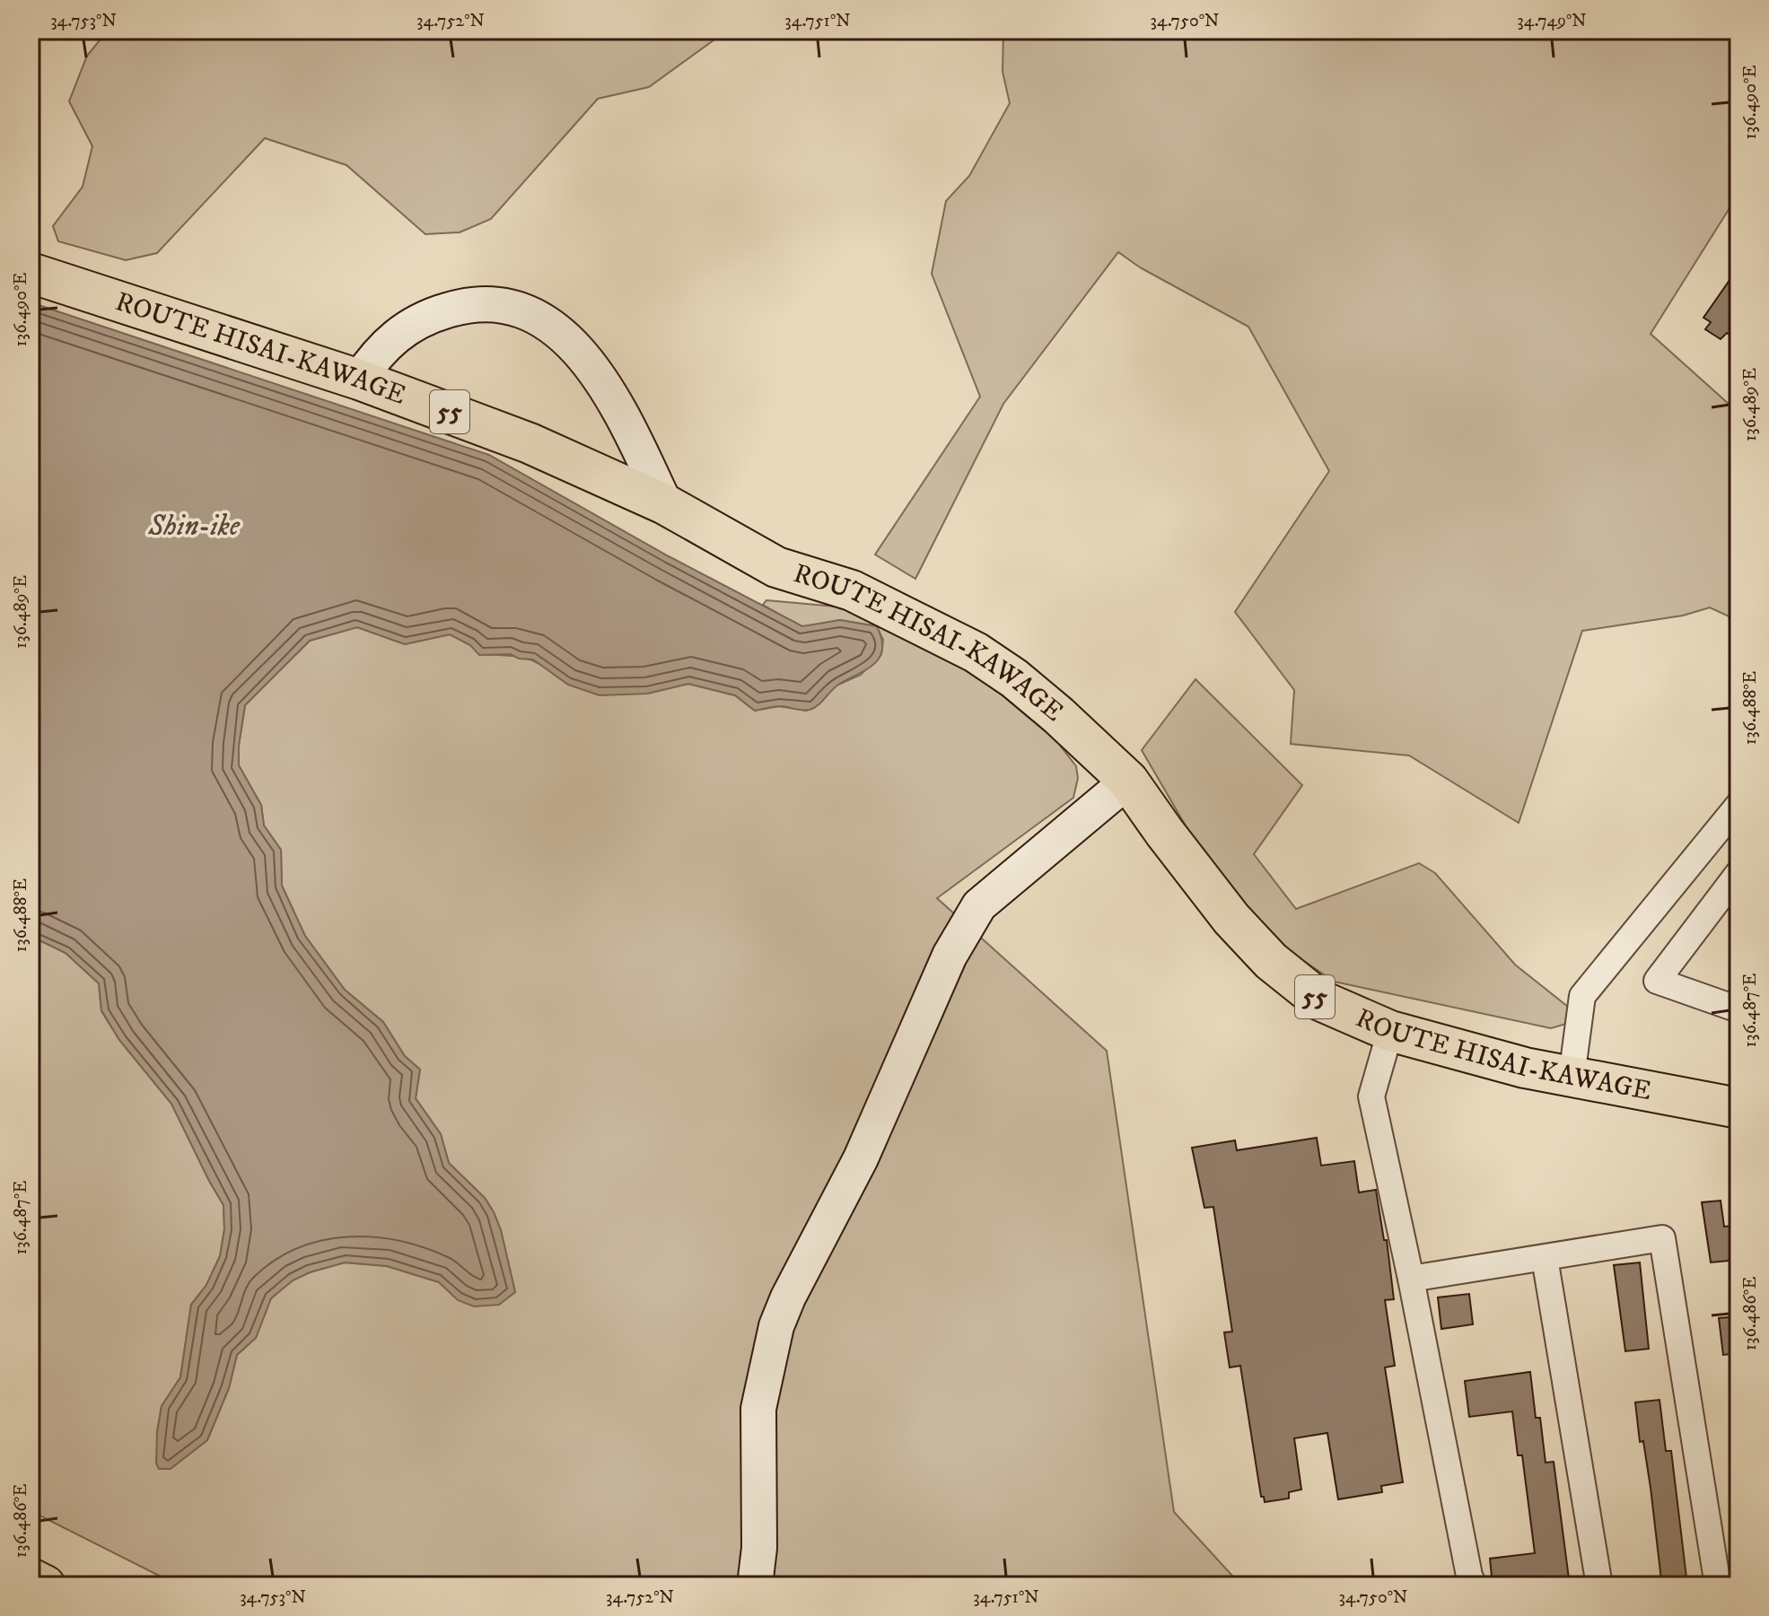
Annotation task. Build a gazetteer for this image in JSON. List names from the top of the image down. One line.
{"streets":{"main road":["ROUTE HISAI-KAWAGE","55"]},"water":["Shin-ike"],"coordinates":["34.753°N","34.752°N","34.751°N","34.750°N","34.749°N","136.490°E","136.489°E","136.488°E","136.487°E","136.486°E"]}
